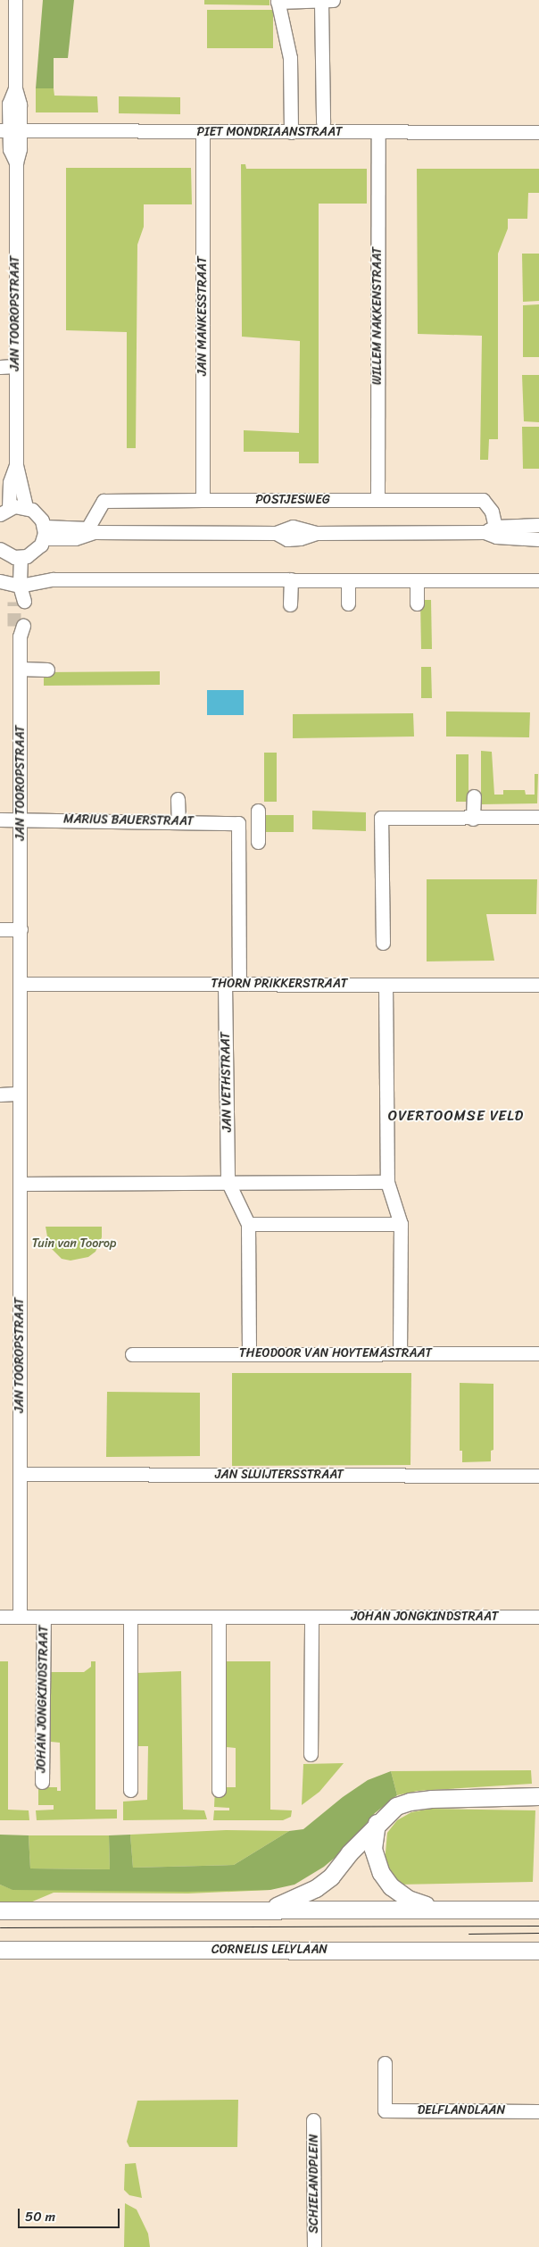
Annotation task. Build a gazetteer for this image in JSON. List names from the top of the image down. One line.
{"streets":{"main road":["CORNELIS LELYLAAN"],"street":["PIET MONDRIAANSTRAAT","JAN TOOROPSTRAAT","JAN MANKESSTRAAT","WILLEM NAKKENSTRAAT","POSTJESWEG","MARIUS BAUERSTRAAT","THORN PRIKKERSTRAAT","JAN VETHSTRAAT","THEODOOR VAN HOYTEMASTRAAT","JAN SLUIJTERSSTRAAT","JOHAN JONGKINDSTRAAT","DELFLANDLAAN","SCHIELANDPLEIN"]},"crossings":[["PIET MONDRIAANSTRAAT","JAN TOOROPSTRAAT"],["PIET MONDRIAANSTRAAT","JAN MANKESSTRAAT"],["PIET MONDRIAANSTRAAT","WILLEM NAKKENSTRAAT"],["JAN TOOROPSTRAAT","MARIUS BAUERSTRAAT"],["JAN TOOROPSTRAAT","THORN PRIKKERSTRAAT"],["JAN TOOROPSTRAAT","JAN SLUIJTERSSTRAAT"],["JAN TOOROPSTRAAT","JOHAN JONGKINDSTRAAT"],["JAN MANKESSTRAAT","POSTJESWEG"],["WILLEM NAKKENSTRAAT","POSTJESWEG"],["MARIUS BAUERSTRAAT","THORN PRIKKERSTRAAT"],["THORN PRIKKERSTRAAT","JAN VETHSTRAAT"]],"districts":["OVERTOOMSE VELD"],"parks":["Tuin van Toorop"],"scale_bar":"50 m"}
